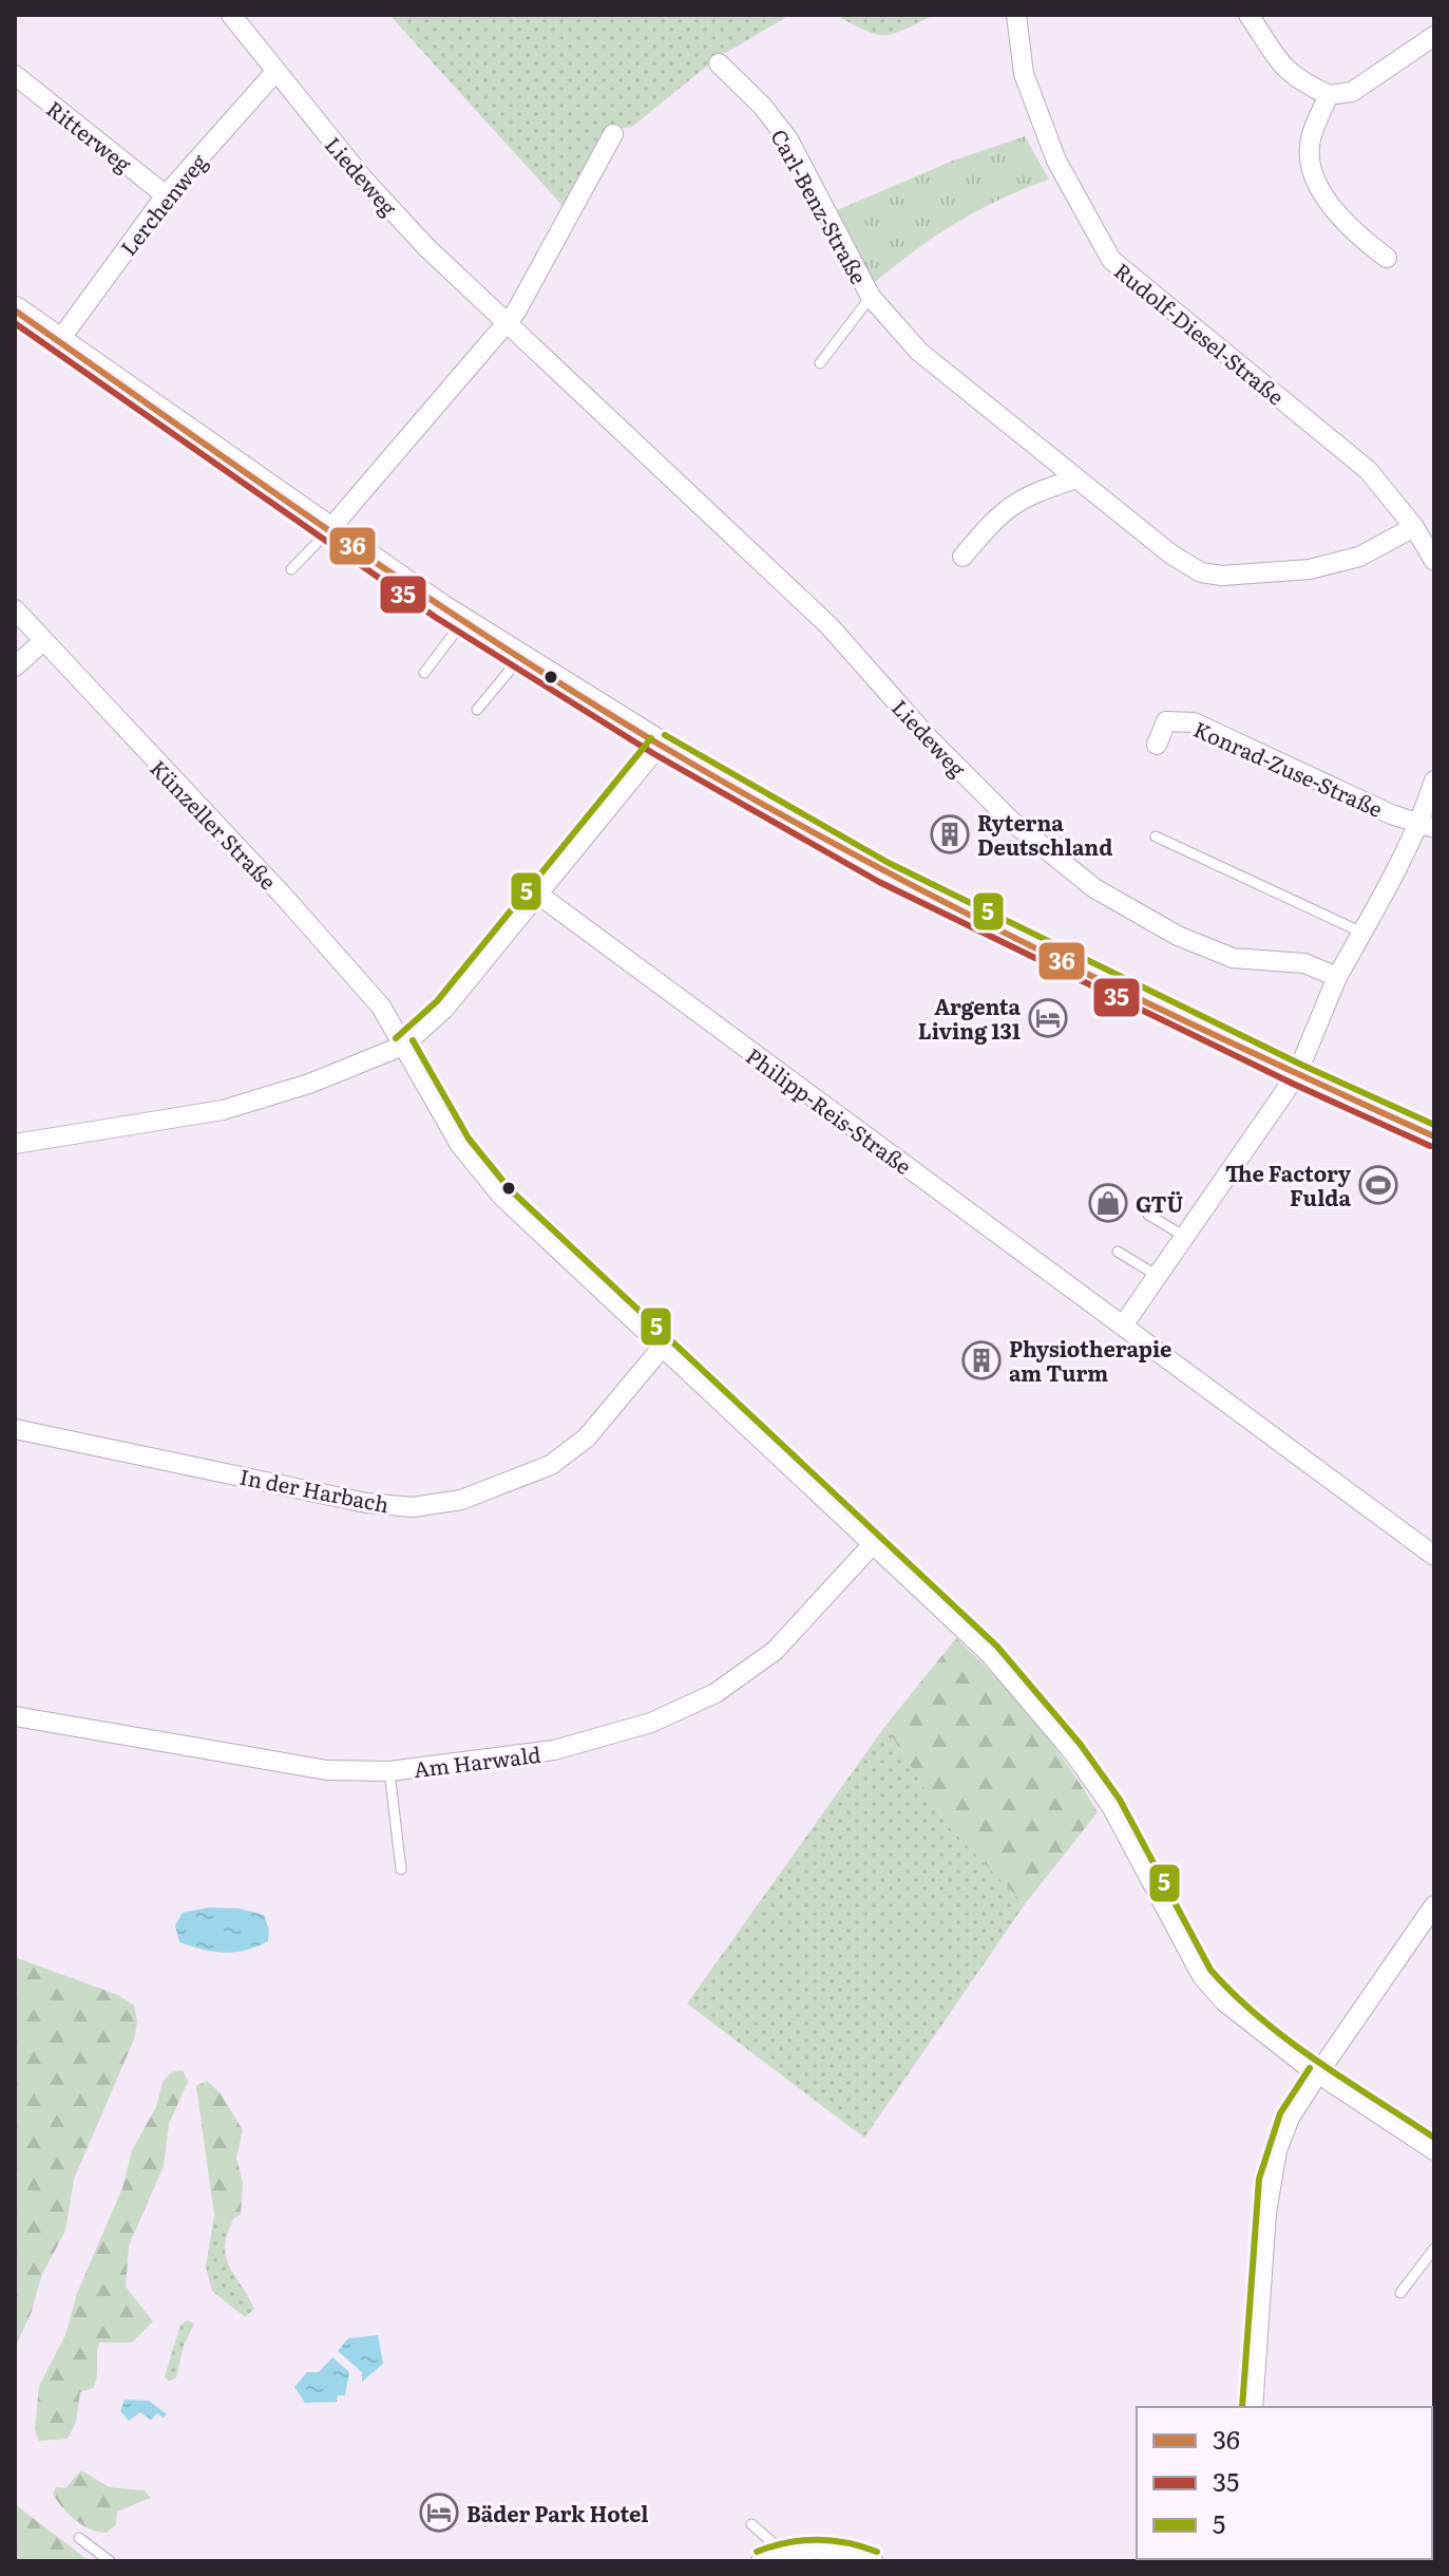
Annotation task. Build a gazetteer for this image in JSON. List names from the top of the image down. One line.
{"streets":{"street":["Ritterweg","Liedeweg","Lerchenweg","Carl-Benz-Straße","Rudolf-Diesel-Straße","Konrad-Zuse-Straße","Künzeller Straße","Philipp-Reis-Straße","In der Harbach","Am Harwald"]},"crossings":[["Ritterweg","Lerchenweg"],["Liedeweg","Lerchenweg"],["Carl-Benz-Straße","Rudolf-Diesel-Straße"],["Künzeller Straße","In der Harbach"],["Künzeller Straße","Am Harwald"]],"places":{"building":["Ryterna Deutschland","Physiotherapie am Turm"],"hotel":["Argenta Living 131","Bäder Park Hotel"],"sports":["The Factory Fulda"],"shop":["GTÜ"]},"lines":["transit line 36","transit line 35","transit line 5"],"legend":["36","35","5"]}
